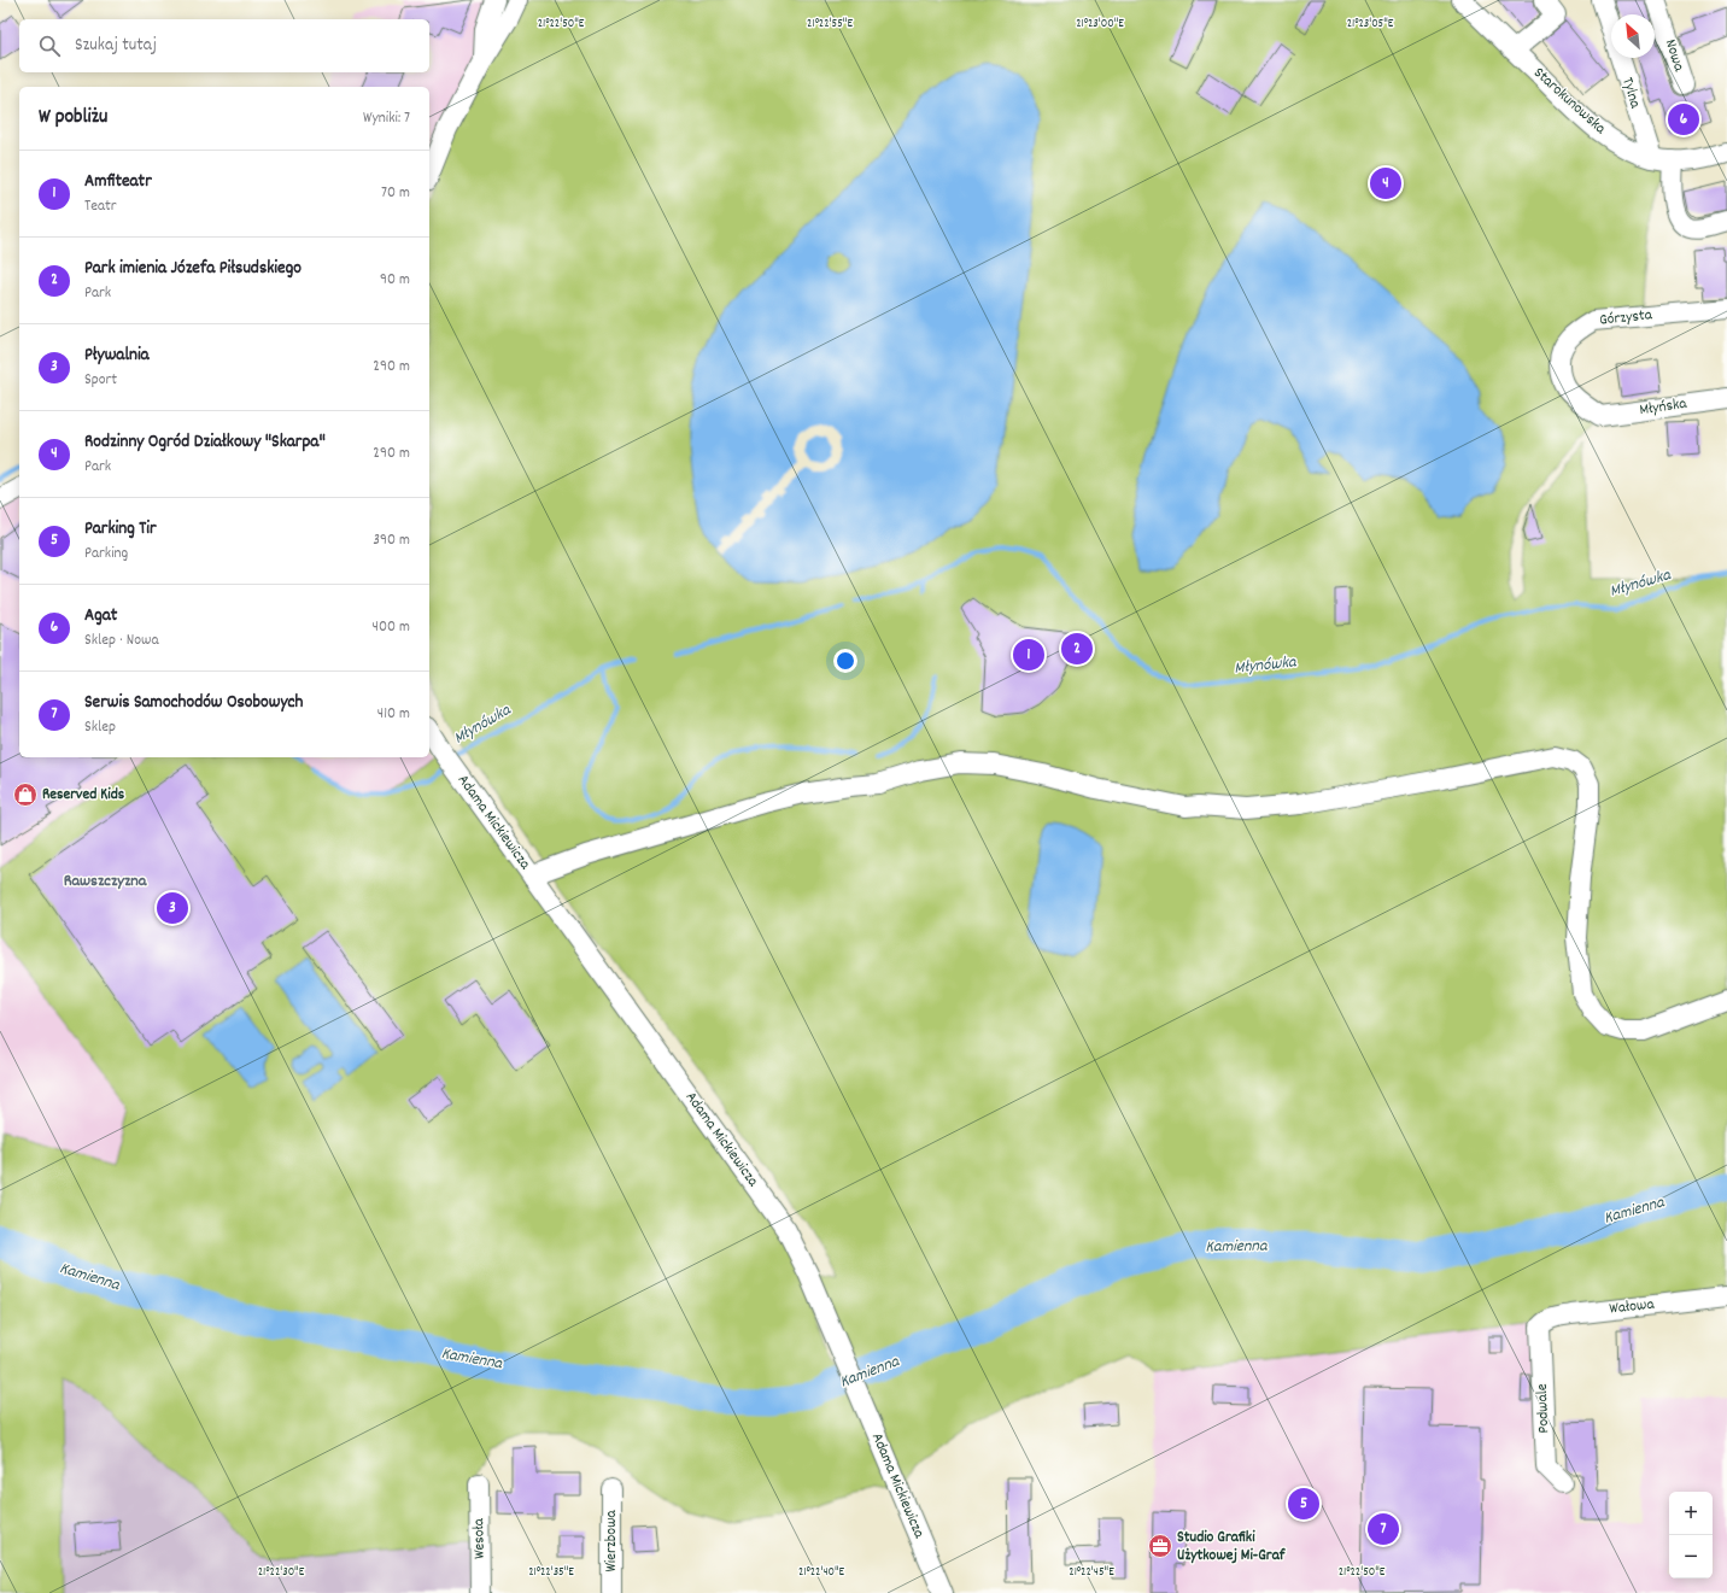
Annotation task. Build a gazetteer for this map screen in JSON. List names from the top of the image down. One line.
{"streets":{"street":["Nowa","Tylna","Starokunowska","Górzysta","Młyńska","Adama Mickiewicza","Wałowa","Podwale","Wesoła","Wierzbowa"]},"crossings":[["Tylna","Starokunowska"],["Górzysta","Młyńska"],["Wałowa","Podwale"]],"districts":["Rawszczyzna"],"water":["Młynówka","Kamienna"],"places":{"shop":["Reserved Kids"],"office":["Studio Grafiki Użytkowej Mi-Graf"]},"north":"top left","page":{"search":"Szukaj tutaj","heading":["W pobliżu","Wyniki: 7"],"pins":["6","4","2","1","3","5","7"],"list":[{"mark":"1","name":"Amfiteatr","note":"Teatr","value":"70 m"},{"mark":"2","name":"Park imienia Józefa Piłsudskiego","note":"Park","value":"90 m"},{"mark":"3","name":"Pływalnia","note":"Sport","value":"290 m"},{"mark":"4","name":"Rodzinny Ogród Działkowy \"Skarpa\"","note":"Park","value":"290 m"},{"mark":"5","name":"Parking Tir","note":"Parking","value":"390 m"},{"mark":"6","name":"Agat","note":"Sklep · Nowa","value":"400 m"},{"mark":"7","name":"Serwis Samochodów Osobowych","note":"Sklep","value":"410 m"}],"map_buttons":["+","−"]},"coordinates":["21°22'50\"E","21°22'55\"E","21°23'00\"E","21°23'05\"E","21°22'30\"E","21°22'35\"E","21°22'40\"E","21°22'45\"E"]}
